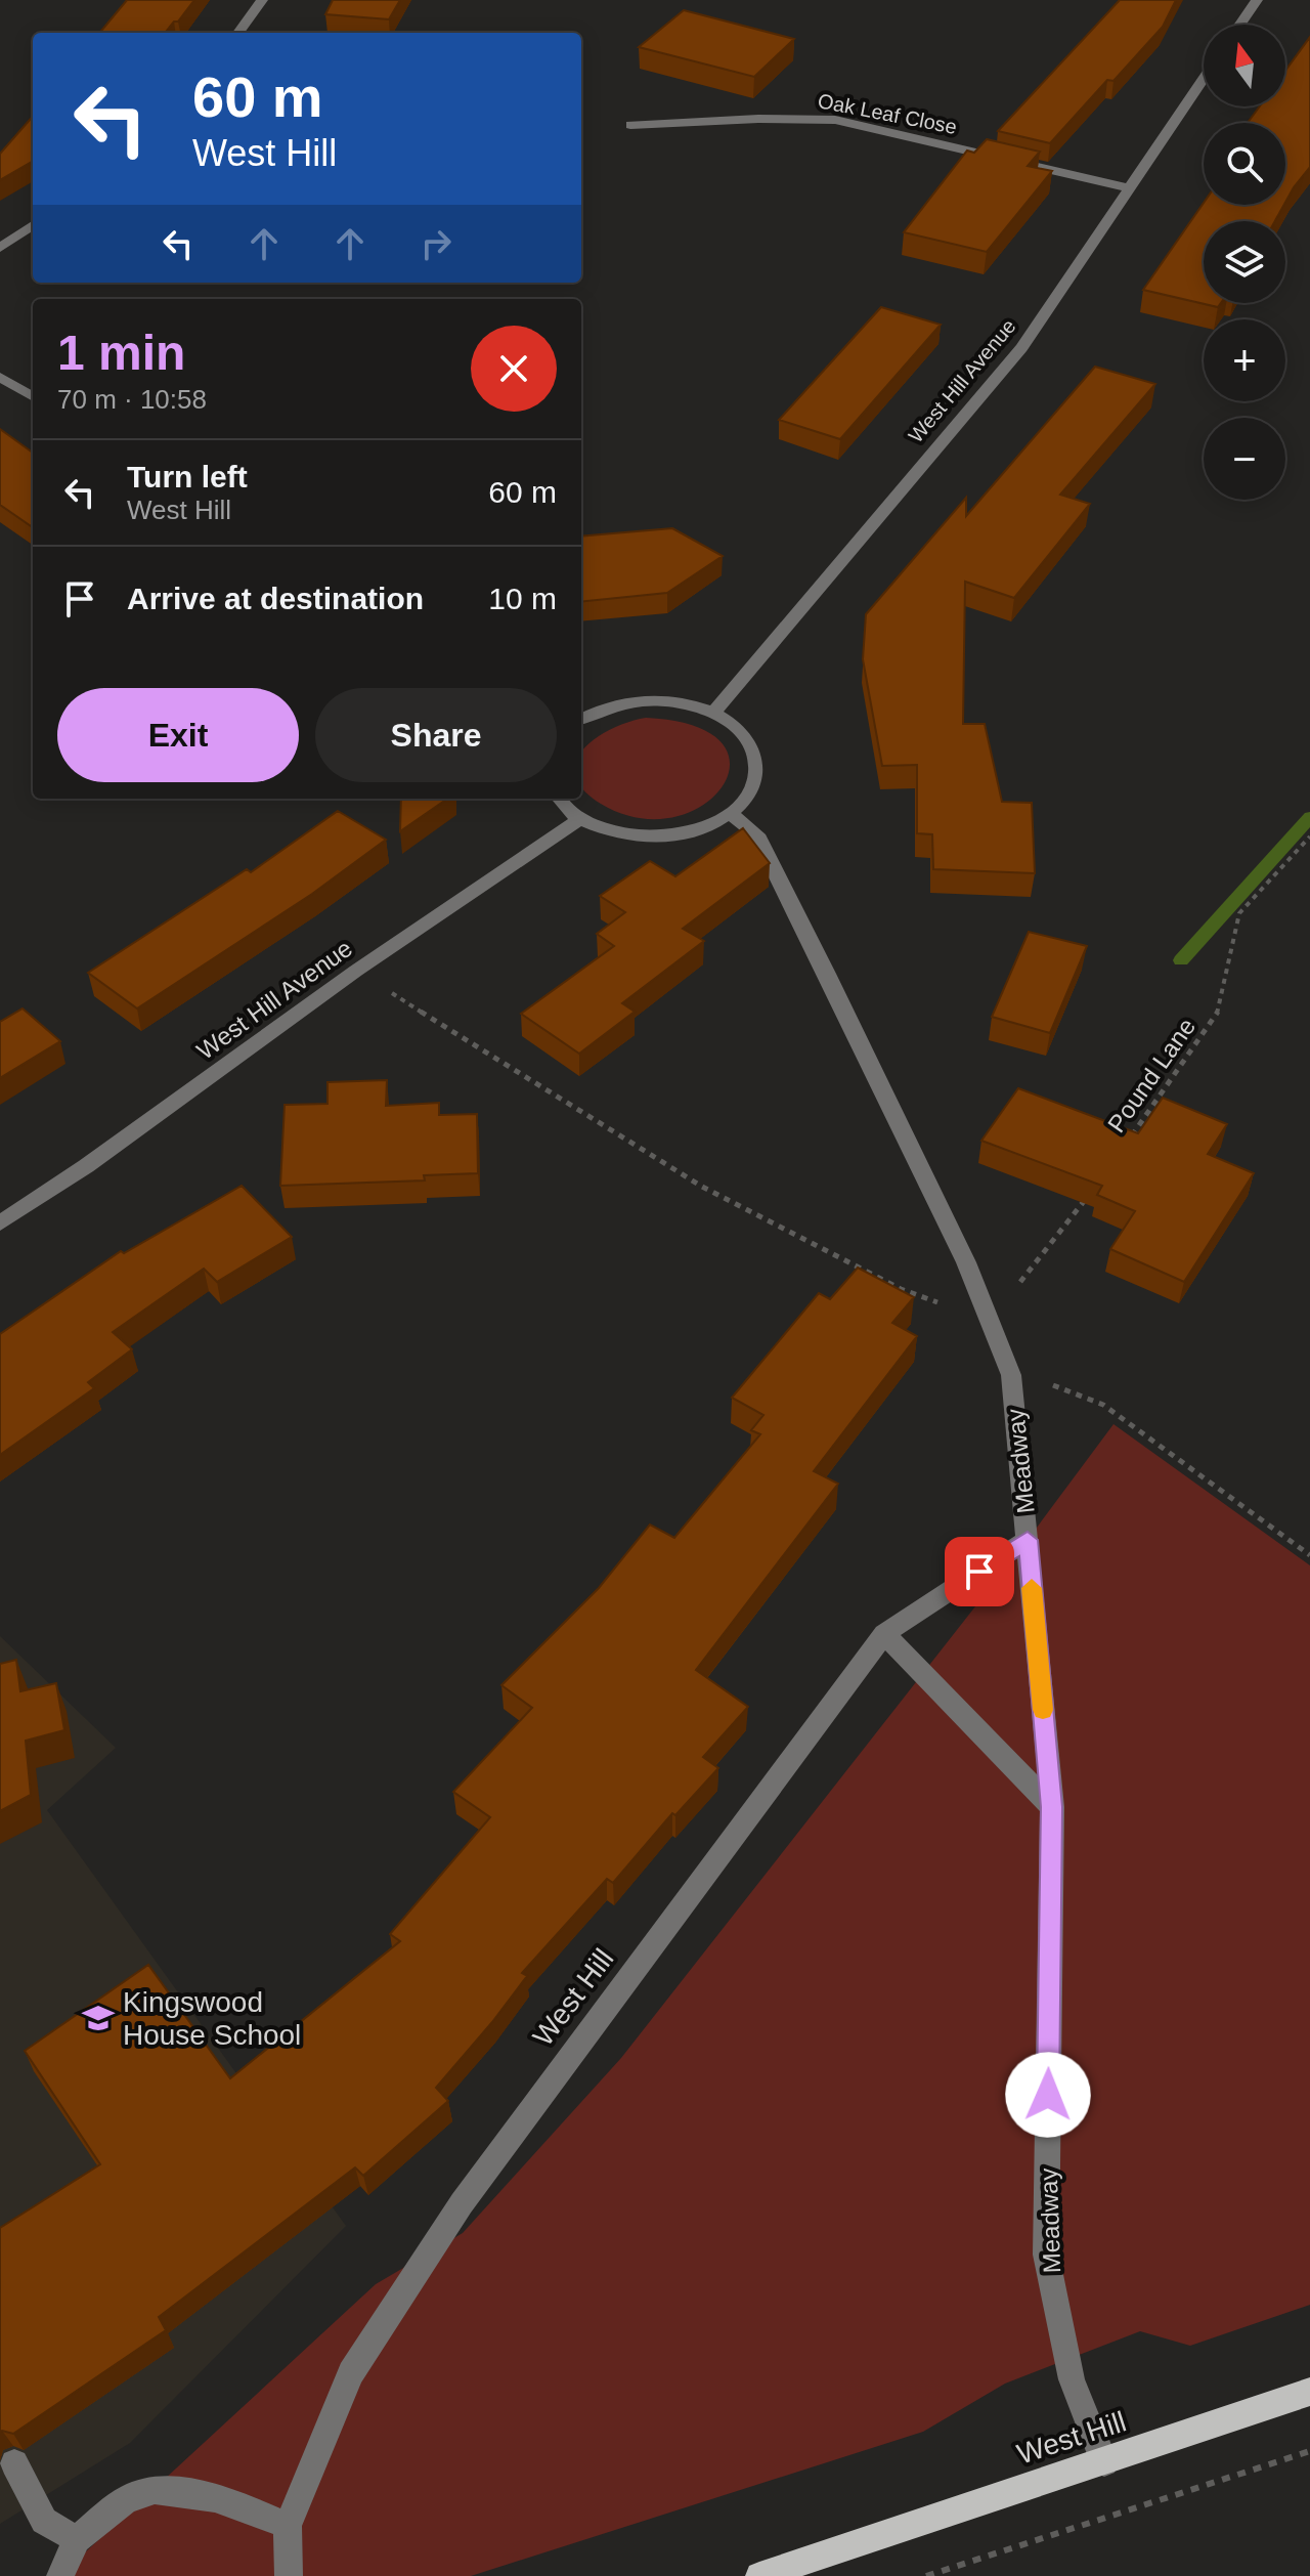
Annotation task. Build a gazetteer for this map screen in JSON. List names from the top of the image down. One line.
{"streets":{"main road":["West Hill"],"street":["Oak Leaf Close","West Hill Avenue","Meadway"],"path":["Pound Lane"]},"crossings":[["Oak Leaf Close","West Hill Avenue"],["Meadway","West Hill"]],"places":{"school or university":["Kingswood House School"]},"north":"top","page":{"map_buttons":["+","−"],"turn":["60 m","West Hill"],"heading":["1 min","70 m · 10:58"],"list":[{"name":"Turn left","note":"West Hill","value":"60 m"},{"name":"Arrive at destination","value":"10 m"}],"buttons":["Exit","Share"]}}
